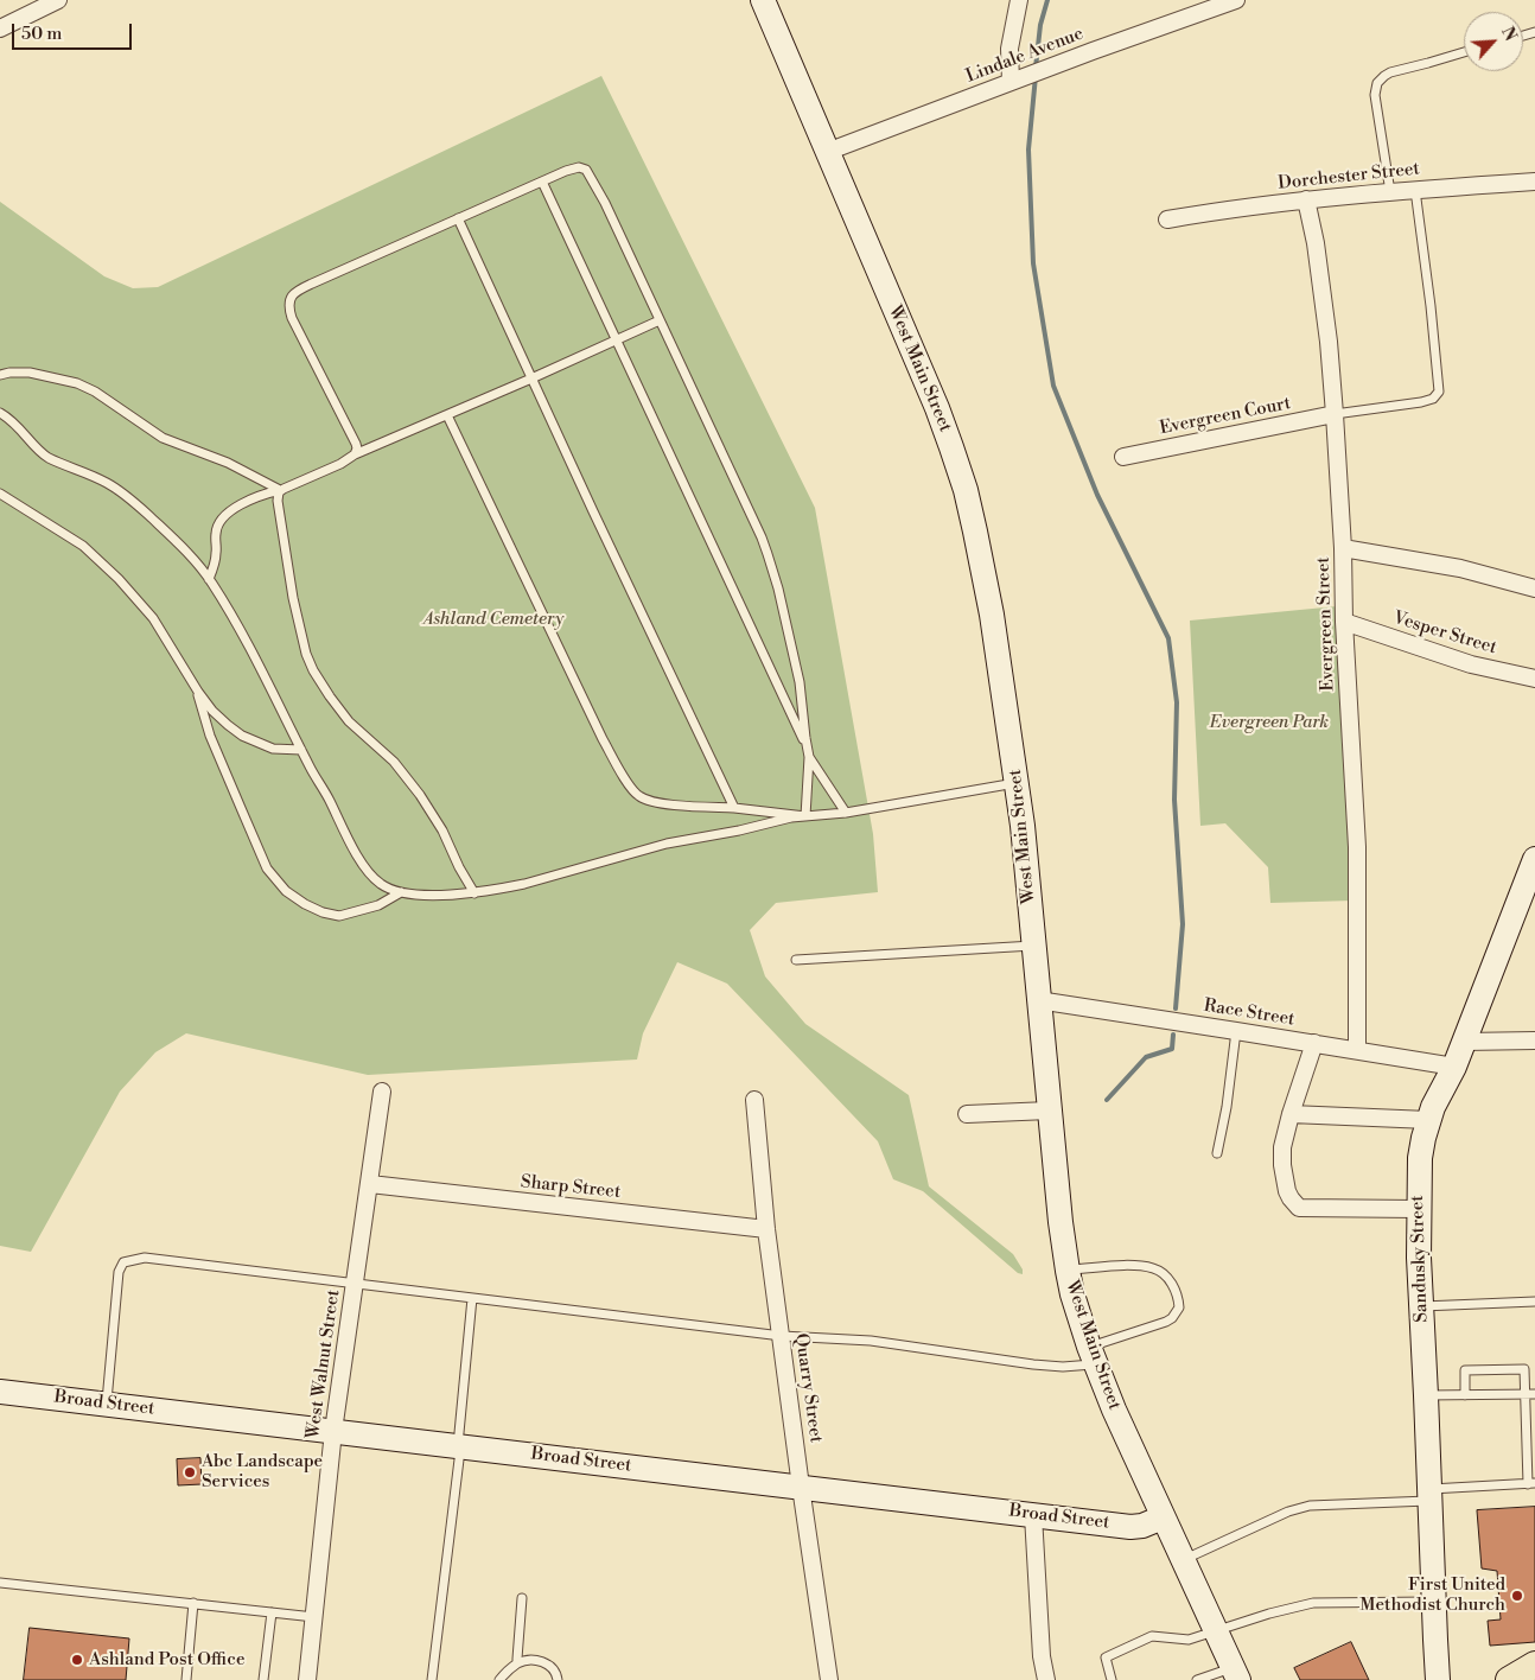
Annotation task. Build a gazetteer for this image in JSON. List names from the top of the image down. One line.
{"streets":{"street":["Lindale Avenue","Dorchester Street","West Main Street","Evergreen Court","Evergreen Street","Vesper Street","Race Street","Sharp Street","Sandusky Street","West Walnut Street","Quarry Street","Broad Street"]},"crossings":[["Lindale Avenue","West Main Street"],["Dorchester Street","Evergreen Street"],["West Main Street","Race Street"],["West Main Street","Broad Street"],["Evergreen Court","Evergreen Street"],["Evergreen Street","Vesper Street"],["Evergreen Street","Race Street"],["Race Street","Sandusky Street"],["Sharp Street","West Walnut Street"],["Sharp Street","Quarry Street"],["West Walnut Street","Broad Street"],["Quarry Street","Broad Street"]],"parks":["Ashland Cemetery","Evergreen Park"],"places":["Abc Landscape Services","First United Methodist Church","Ashland Post Office"],"scale_bar":"50 m","north":"top right"}
